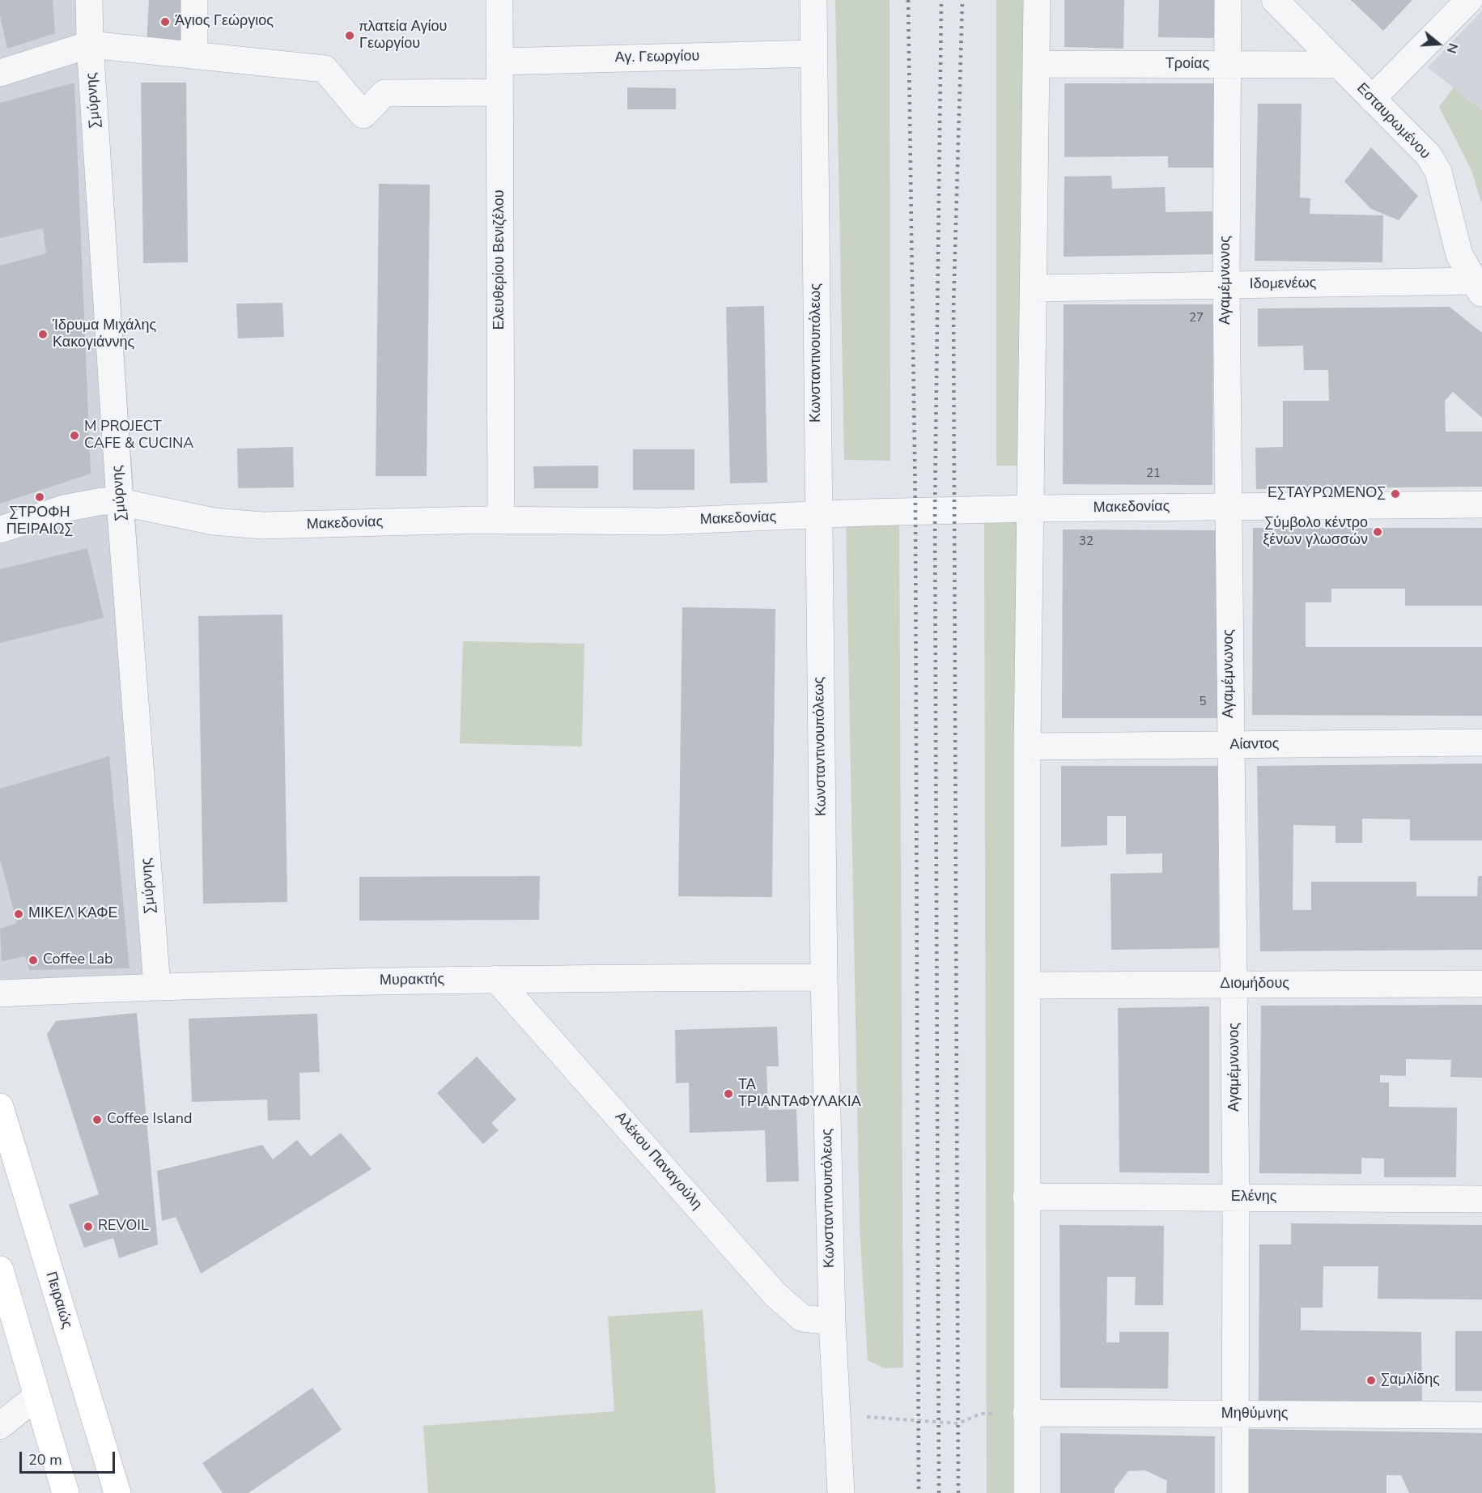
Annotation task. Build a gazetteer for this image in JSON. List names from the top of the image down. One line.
{"streets":{"main road":["Πειραιώς"],"street":["Αγ. Γεωργίου","Τροίας","Σμύρνης","Εσταυρωμένου","Ελευθερίου Βενιζέλου","Αγαμέμνωνος","Ιδομενέως","Κωνσταντινουπόλεως","Μακεδονίας","Αίαντος","Μυρακτής","Διομήδους","Αλέκου Παναγούλη","Ελένης","Μηθύμνης"]},"crossings":[["Αγ. Γεωργίου","Ελευθερίου Βενιζέλου"],["Αγ. Γεωργίου","Κωνσταντινουπόλεως"],["Τροίας","Εσταυρωμένου"],["Τροίας","Αγαμέμνωνος"],["Σμύρνης","Μακεδονίας"],["Σμύρνης","Μυρακτής"],["Εσταυρωμένου","Ιδομενέως"],["Ελευθερίου Βενιζέλου","Μακεδονίας"],["Αγαμέμνωνος","Ιδομενέως"],["Αγαμέμνωνος","Μακεδονίας"],["Αγαμέμνωνος","Αίαντος"],["Αγαμέμνωνος","Διομήδους"],["Αγαμέμνωνος","Ελένης"],["Αγαμέμνωνος","Μηθύμνης"],["Κωνσταντινουπόλεως","Μακεδονίας"],["Κωνσταντινουπόλεως","Μυρακτής"],["Κωνσταντινουπόλεως","Αλέκου Παναγούλη"],["Μυρακτής","Αλέκου Παναγούλη"]],"places":["Άγιος Γεώργιος","πλατεία Αγίου Γεωργίου","Ίδρυμα Μιχάλης Κακογιάννης","M PROJECT CAFE & CUCINA","ΕΣΤΑΥΡΩΜΕΝΟΣ","ΣΤΡΟΦΗ ΠΕΙΡΑΙΩΣ","Σύμβολο κέντρο ξένων γλωσσών","ΜΙΚΕΛ ΚΑΦΕ","Coffee Lab","ΤΑ ΤΡΙΑΝΤΑΦΥΛΑΚΙΑ","Coffee Island","REVOIL","Σαμλίδης"],"house_numbers":["27","21","32","5"],"scale_bar":"20 m","north":"right"}
